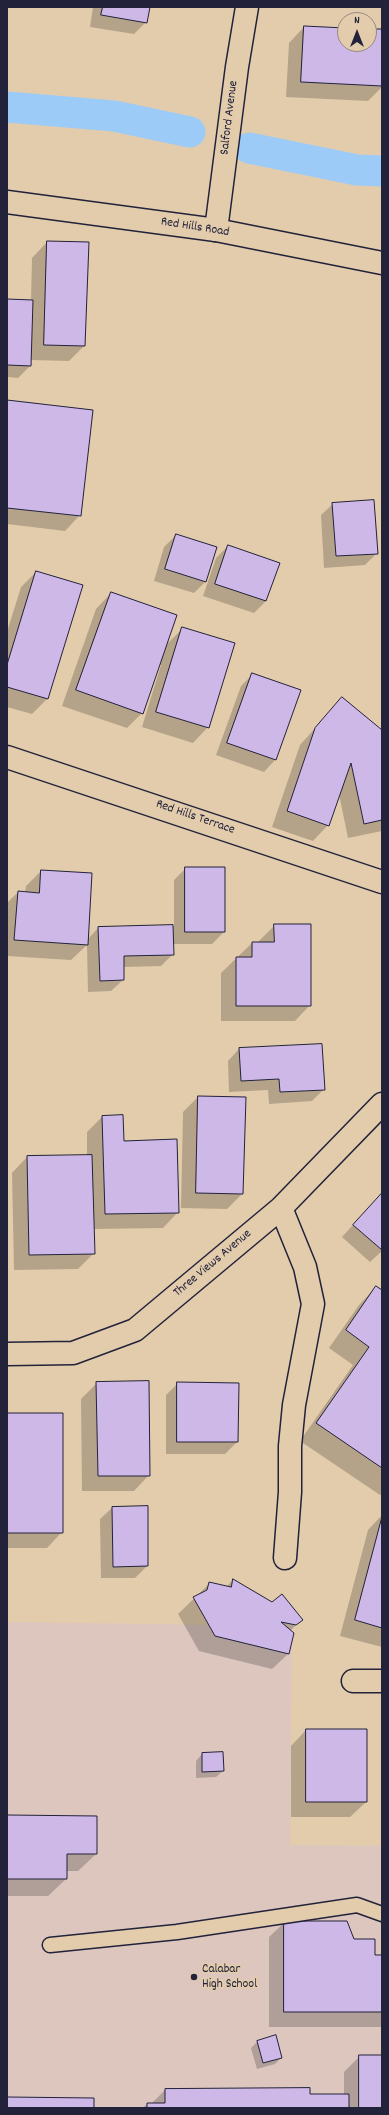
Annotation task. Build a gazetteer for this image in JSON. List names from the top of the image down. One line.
{"streets":{"street":["Salford Avenue","Red Hills Road","Red Hills Terrace","Three Views Avenue"]},"crossings":[["Salford Avenue","Red Hills Road"]],"places":["Calabar High School"],"north":"top"}
